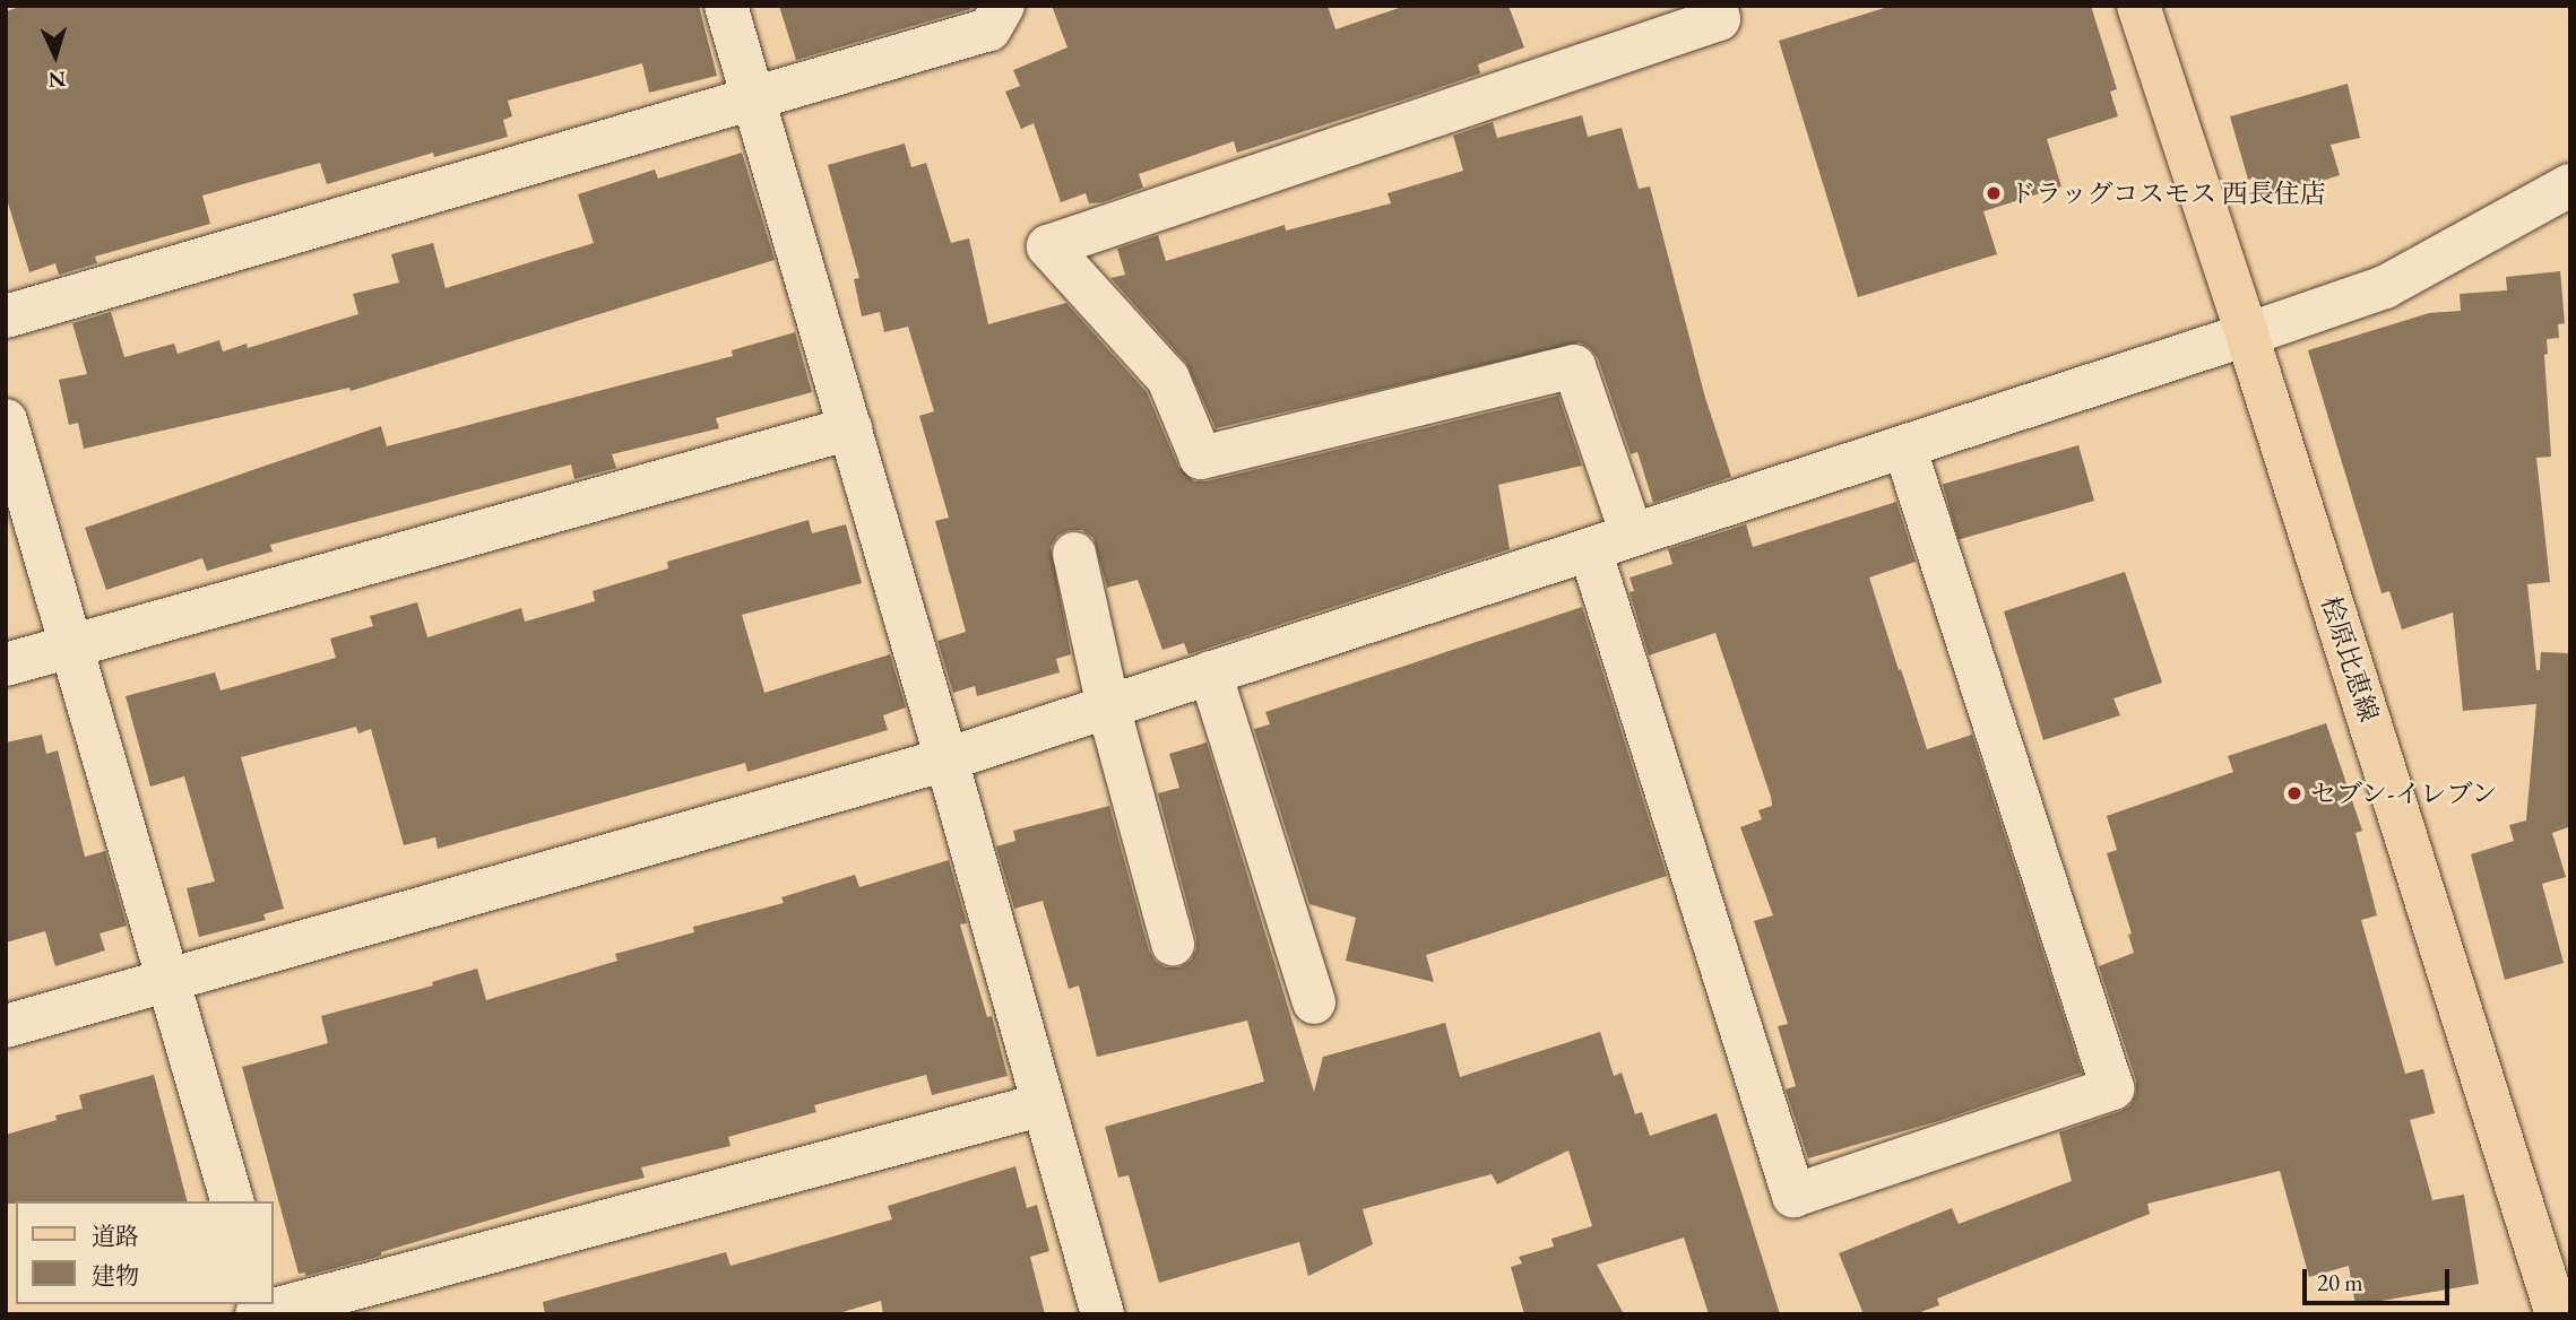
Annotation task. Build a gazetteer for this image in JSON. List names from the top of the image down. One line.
{"streets":{"main road":["桧原比恵線"]},"places":["ドラッグコスモス 西長住店","セブン-イレブン"],"legend":["道路","建物"],"scale_bar":"20 m","north":"bottom"}
